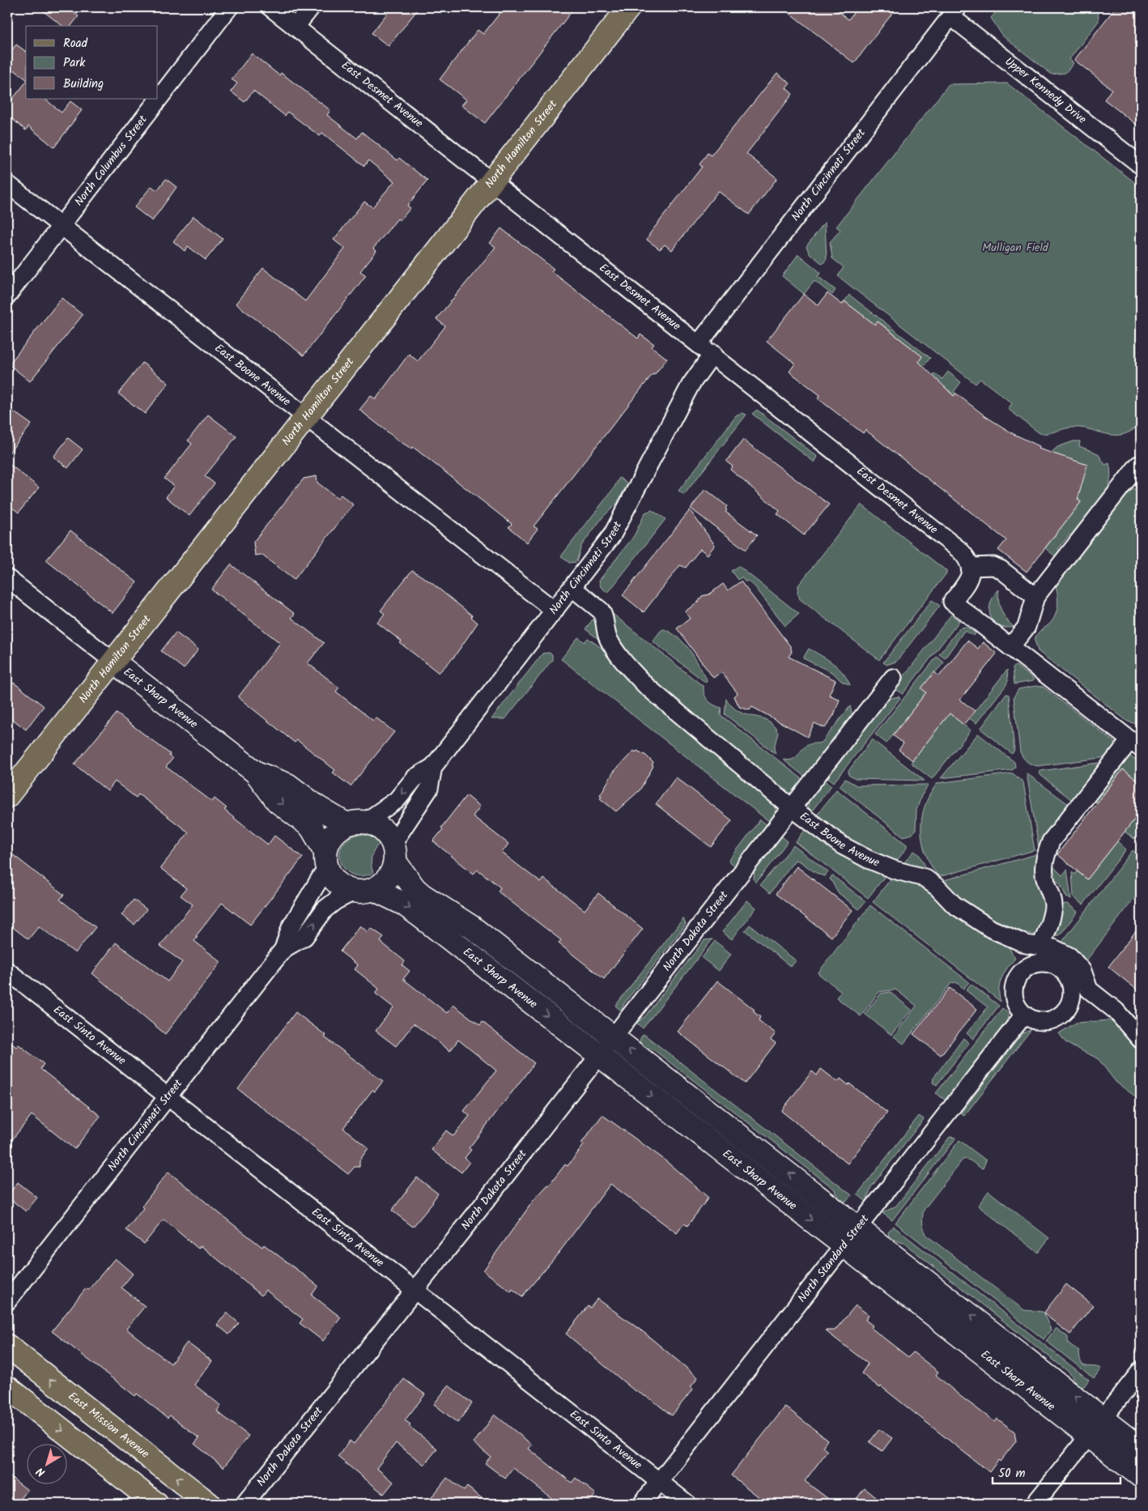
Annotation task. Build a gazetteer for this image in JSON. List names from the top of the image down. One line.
{"streets":{"main road":["North Hamilton Street","East Mission Avenue"],"street":["Upper Kennedy Drive","East Desmet Avenue","North Columbus Street","North Cincinnati Street","East Boone Avenue","East Sharp Avenue","North Dakota Street","East Sinto Avenue","North Standard Street"]},"crossings":[["Upper Kennedy Drive","North Cincinnati Street"],["East Desmet Avenue","North Hamilton Street"],["East Desmet Avenue","North Cincinnati Street"],["North Hamilton Street","East Boone Avenue"],["North Hamilton Street","East Sharp Avenue"],["North Columbus Street","East Boone Avenue"],["North Cincinnati Street","East Boone Avenue"],["North Cincinnati Street","East Sharp Avenue"],["North Cincinnati Street","East Sinto Avenue"],["East Boone Avenue","North Dakota Street"],["East Sharp Avenue","North Dakota Street"],["East Sharp Avenue","North Standard Street"],["North Dakota Street","East Sinto Avenue"],["East Sinto Avenue","North Standard Street"]],"parks":["Mulligan Field"],"legend":["Road","Park","Building"],"scale_bar":"50 m","north":"bottom left"}
